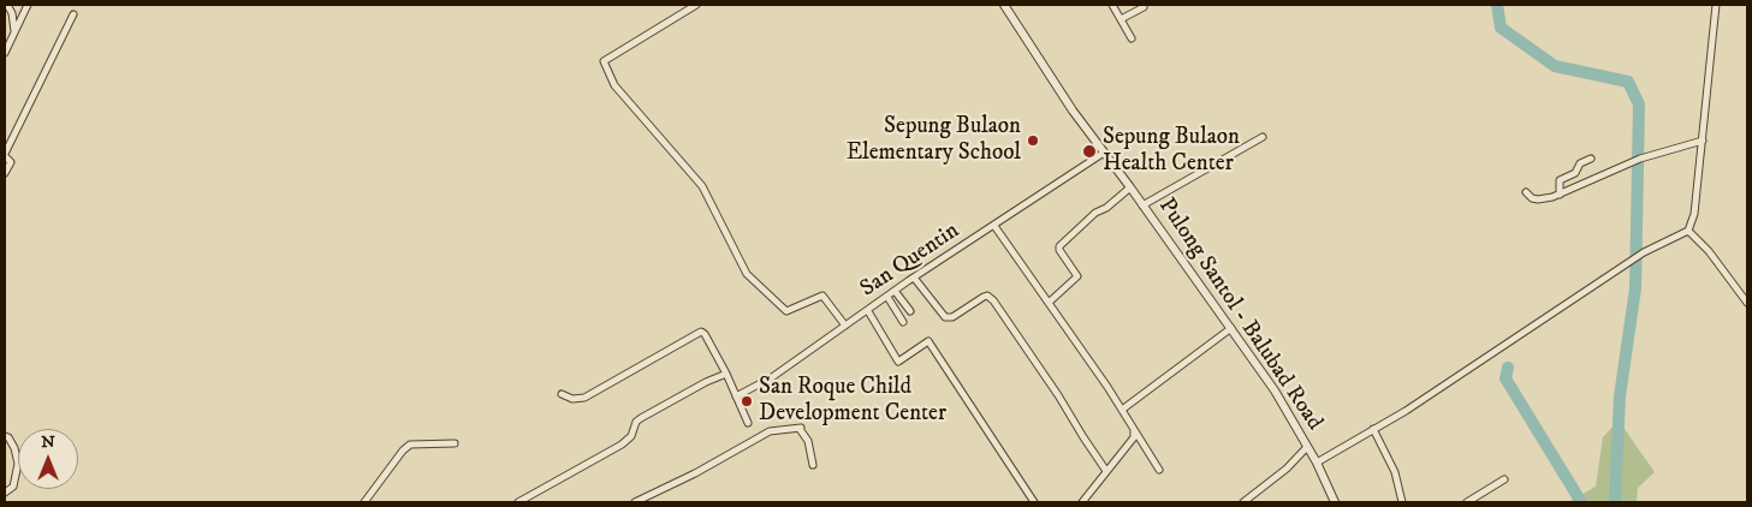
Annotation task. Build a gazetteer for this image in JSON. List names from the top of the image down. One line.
{"streets":{"street":["San Quentin","Pulong Santol - Balubad Road"]},"crossings":[["San Quentin","Pulong Santol - Balubad Road"]],"places":["Sepung Bulaon Elementary School","Sepung Bulaon Health Center","San Roque Child Development Center"],"north":"top"}
